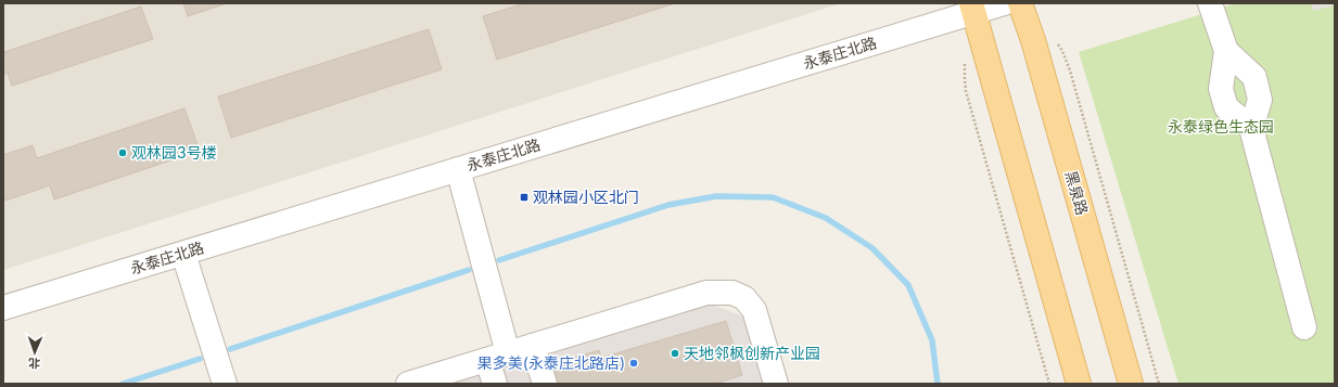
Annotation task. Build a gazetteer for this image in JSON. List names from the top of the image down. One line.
{"streets":{"main road":["黑泉路"],"street":["永泰庄北路"]},"parks":["永泰绿色生态园"],"places":{"other":["观林园3号楼","天地邻枫创新产业园","果多美(永泰庄北路店)"],"transit":["观林园小区北门"]},"north":"bottom"}
